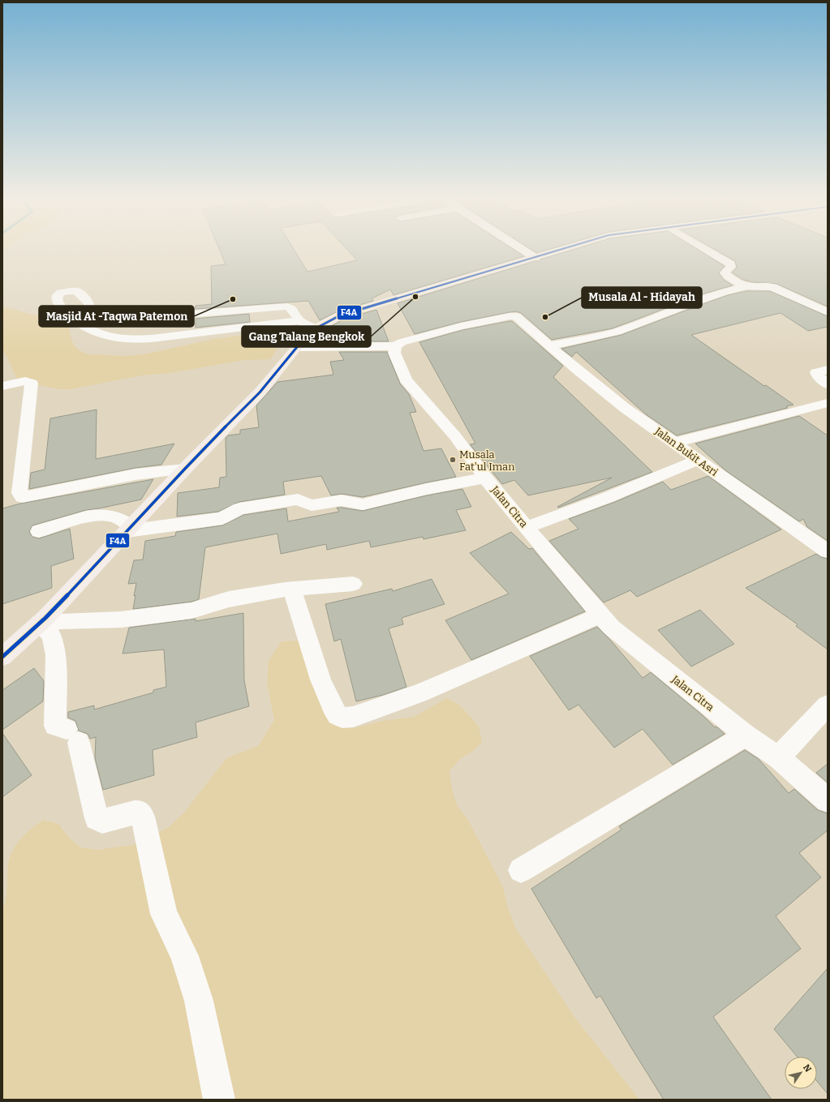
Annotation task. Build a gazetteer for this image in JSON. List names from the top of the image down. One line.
{"streets":{"street":["Jalan Bukit Asri","Jalan Citra"]},"places":["Gang Talang Bengkok","Masjid At -Taqwa Patemon","Musala Al - Hidayah","Musala Fat'ul Iman"],"lines":["transit line F4A"],"north":"top right"}
